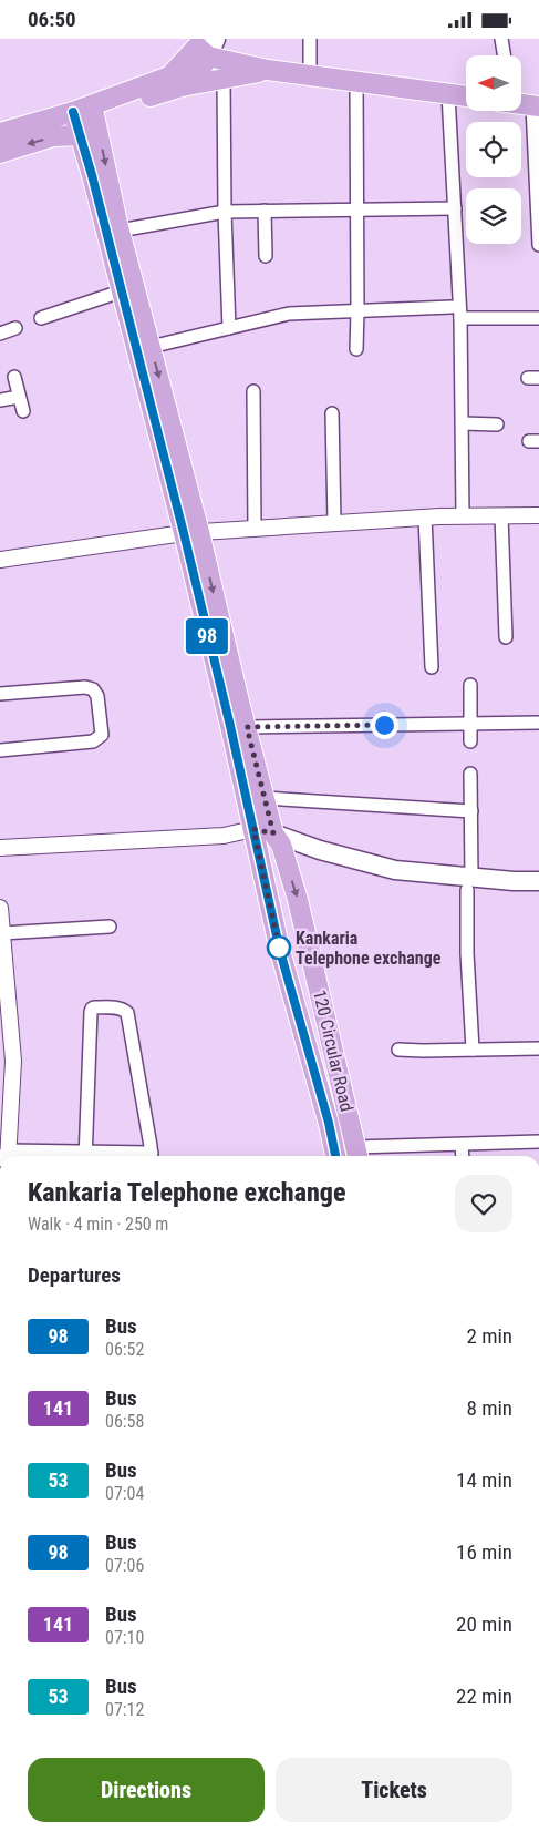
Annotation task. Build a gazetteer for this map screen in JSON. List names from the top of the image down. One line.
{"streets":{"main road":["120 Circular Road"]},"places":["Kankaria Telephone exchange"],"lines":["bus line 98"],"north":"left","page":{"status":"06:50","on_map":"98","heading":[["Kankaria Telephone exchange","Walk · 4 min · 250 m"],"Departures"],"list":[{"mark":"98","name":"Bus","note":"06:52","value":"2 min"},{"mark":"141","name":"Bus","note":"06:58","value":"8 min"},{"mark":"53","name":"Bus","note":"07:04","value":"14 min"},{"mark":"98","name":"Bus","note":"07:06","value":"16 min"},{"mark":"141","name":"Bus","note":"07:10","value":"20 min"},{"mark":"53","name":"Bus","note":"07:12","value":"22 min"}],"buttons":["Directions","Tickets"]}}
